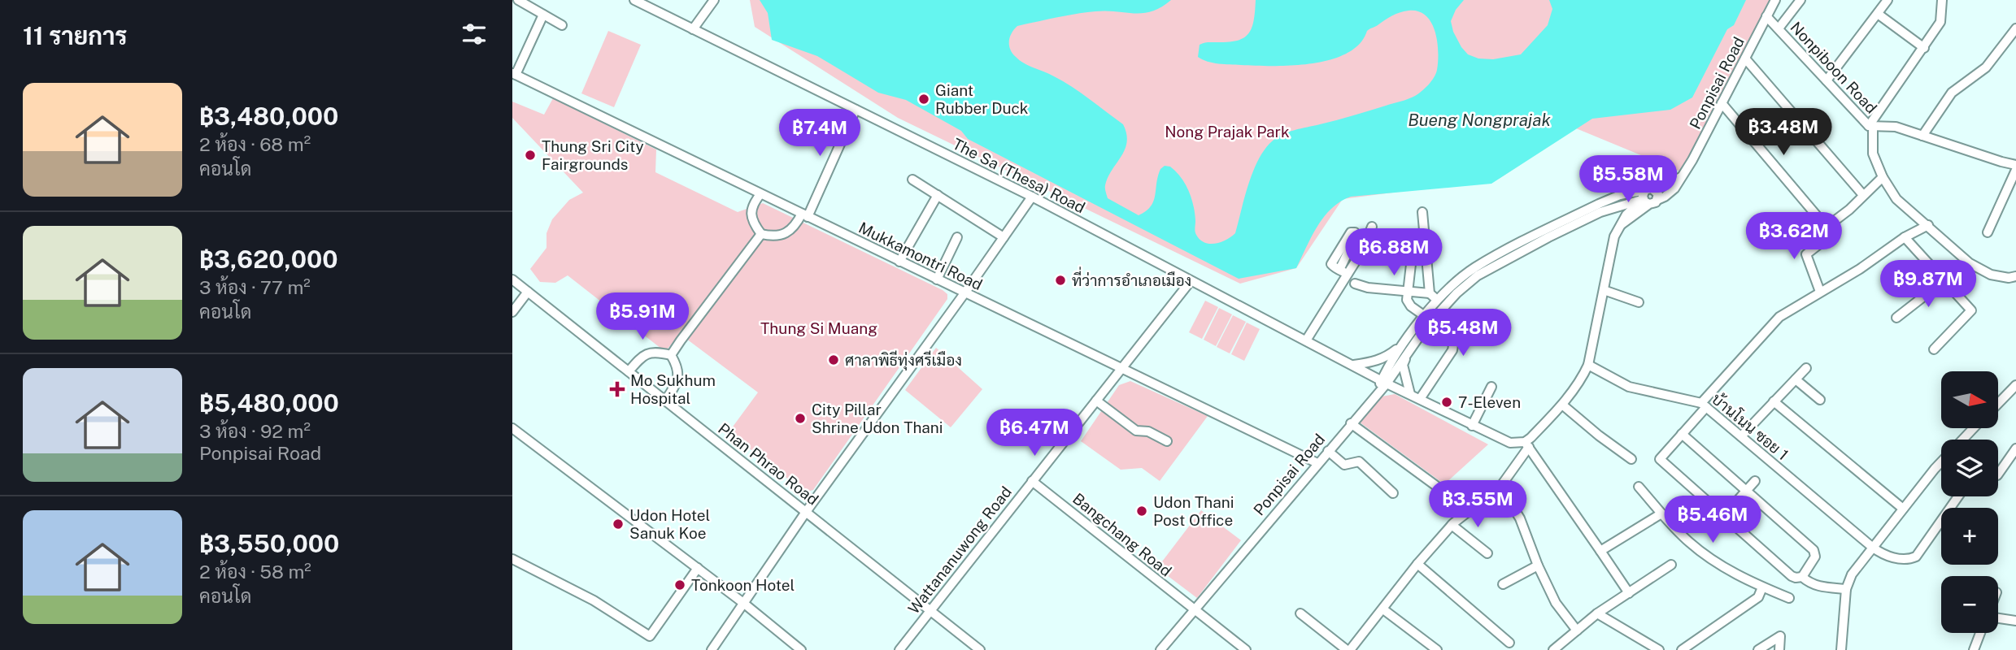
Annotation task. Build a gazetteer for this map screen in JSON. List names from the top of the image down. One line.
{"streets":{"street":["Nonpiboon Road","Ponpisai Road","The Sa (Thesa) Road","Mukkamontri Road","บ้านโนน ซอย 1","Phan Phrao Road","Bangchang Road","Wattananuwong Road"]},"crossings":[["Nonpiboon Road","Ponpisai Road"],["Ponpisai Road","The Sa (Thesa) Road"],["Ponpisai Road","Mukkamontri Road"],["Ponpisai Road","Bangchang Road"],["The Sa (Thesa) Road","Wattananuwong Road"],["Mukkamontri Road","Wattananuwong Road"],["Phan Phrao Road","Wattananuwong Road"],["Bangchang Road","Wattananuwong Road"]],"water":["Bueng Nongprajak"],"parks":["Nong Prajak Park","Thung Si Muang"],"places":{"other":["Giant Rubber Duck","Thung Sri City Fairgrounds","ที่ว่าการอำเภอเมือง","ศาลาพิธีทุ่งศรีเมือง","7-Eleven","City Pillar Shrine Udon Thani","Udon Thani Post Office","Udon Hotel Sanuk Koe","Tonkoon Hotel"],"health":["Mo Sukhum Hospital"]},"north":"right","page":{"heading":"11 รายการ","list":[{"name":"฿3,480,000","note":"2 ห้อง · 68 m² · คอนโด"},{"name":"฿3,620,000","note":"3 ห้อง · 77 m² · คอนโด"},{"name":"฿5,480,000","note":"3 ห้อง · 92 m² · Ponpisai Road"},{"name":"฿3,550,000","note":"2 ห้อง · 58 m² · คอนโด"}],"price":["฿3.48M","฿7.4M","฿5.58M","฿3.62M","฿6.88M","฿9.87M","฿5.91M","฿5.48M","฿6.47M","฿3.55M","฿5.46M"],"map_buttons":["+","−"]}}
